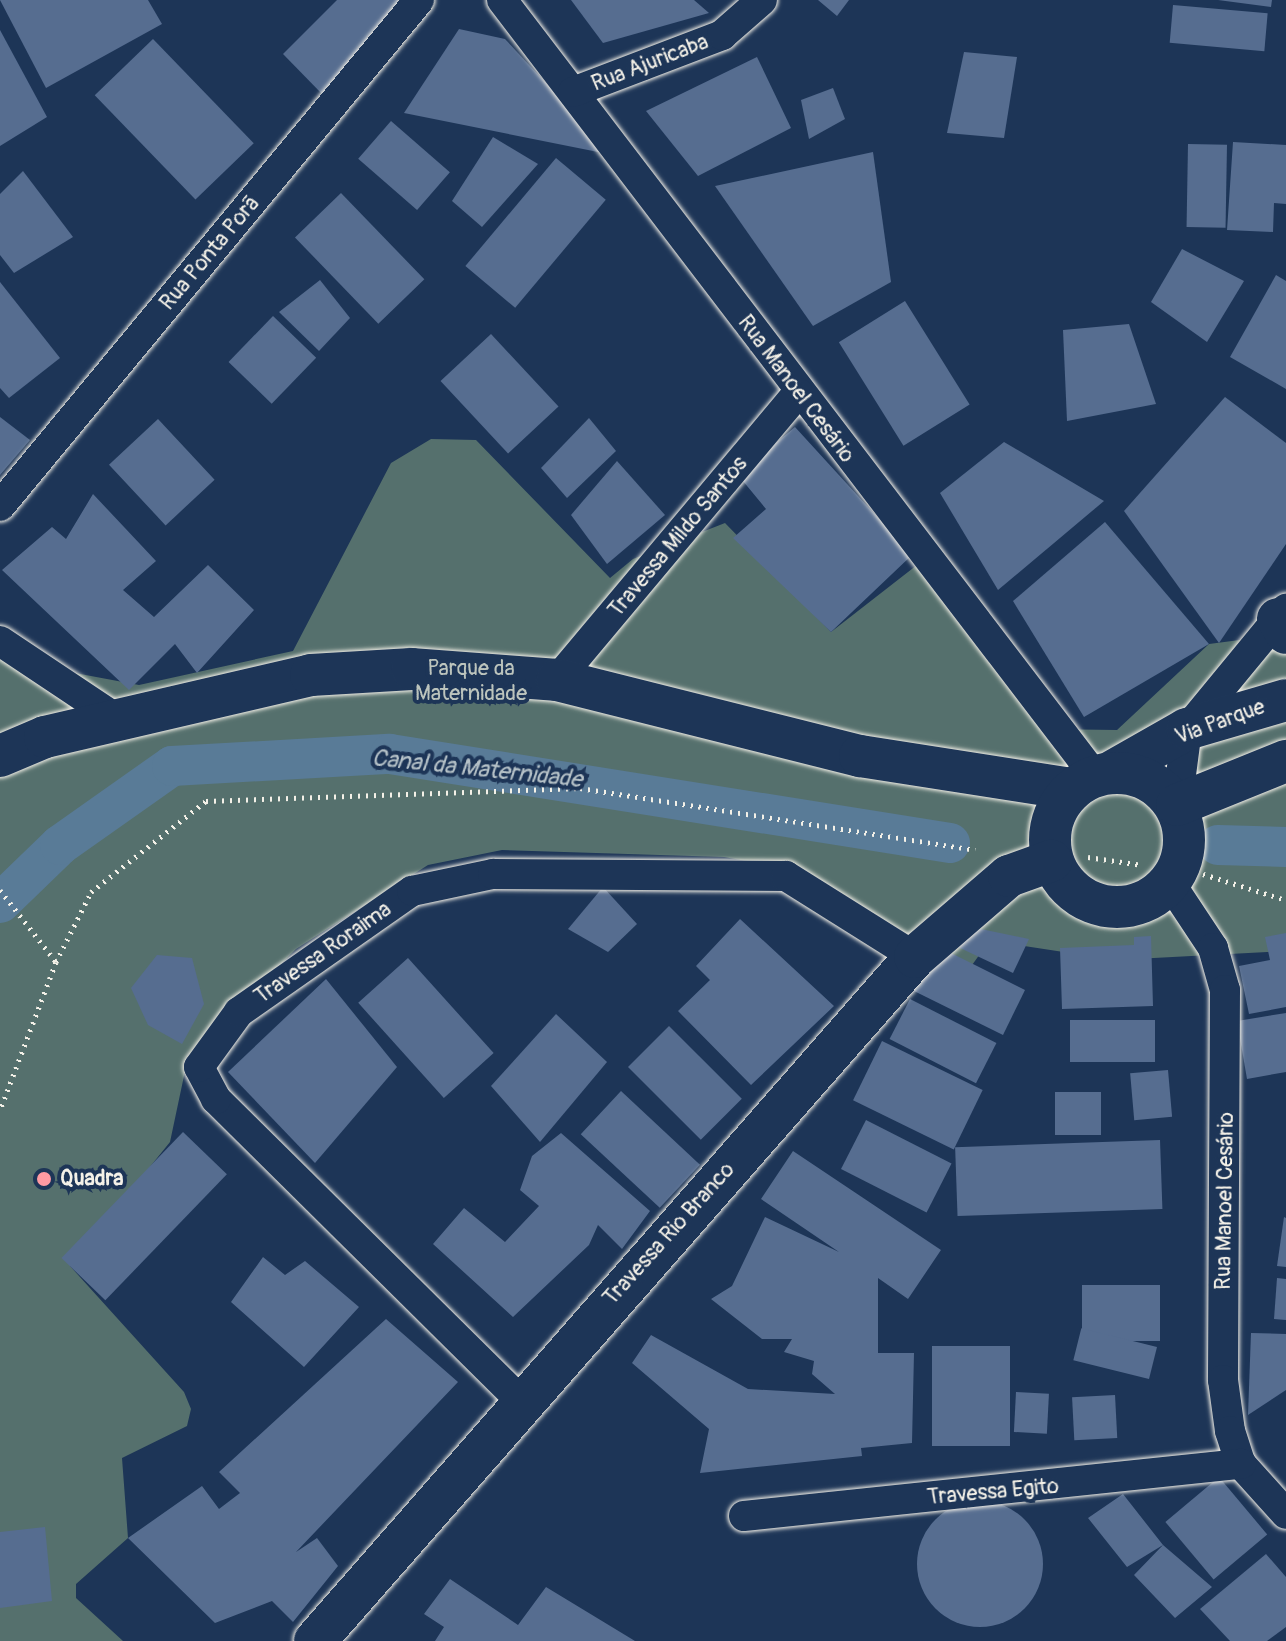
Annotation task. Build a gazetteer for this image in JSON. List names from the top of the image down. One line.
{"streets":{"street":["Rua Ajuricaba","Rua Ponta Porã","Rua Manoel Cesário","Travessa Mildo Santos","Via Parque","Travessa Roraima","Travessa Rio Branco","Travessa Egito"]},"crossings":[["Rua Ajuricaba","Rua Manoel Cesário"],["Rua Manoel Cesário","Travessa Mildo Santos"],["Rua Manoel Cesário","Via Parque"],["Rua Manoel Cesário","Travessa Egito"],["Travessa Roraima","Travessa Rio Branco"]],"water":["Canal da Maternidade"],"parks":["Parque da Maternidade"],"places":["Quadra"]}
